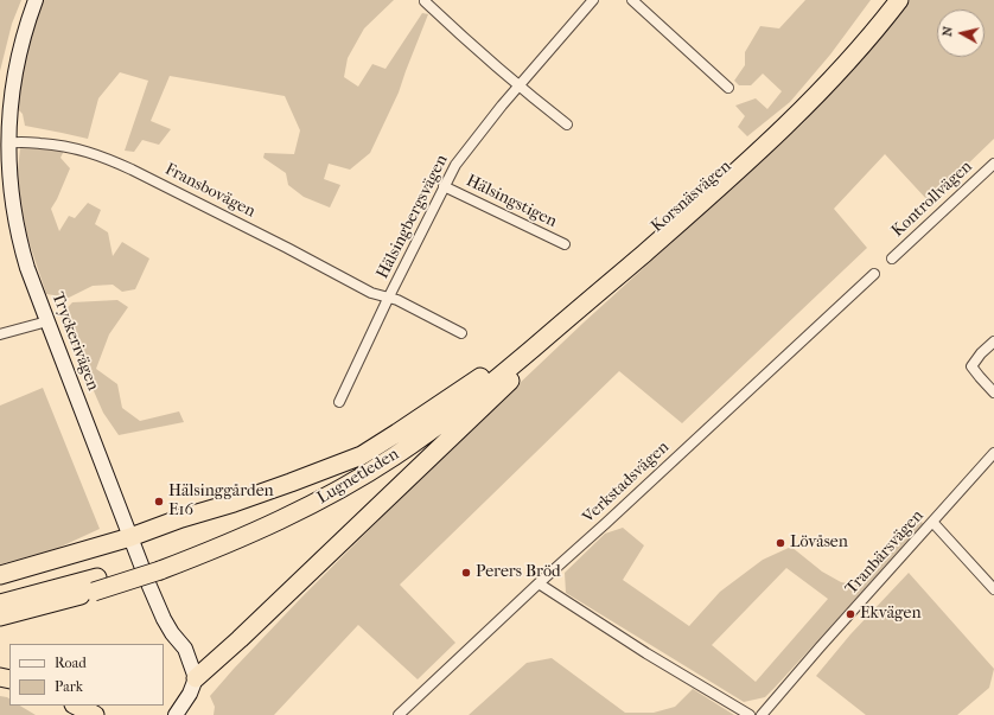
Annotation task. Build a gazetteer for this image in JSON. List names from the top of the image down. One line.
{"streets":{"highway":["Korsnäsvägen","Lugnetleden"],"street":["Fransbovägen","Kontrollvägen","Hälsingstigen","Hälsingbergsvägen","Tryckerivägen","Verkstadsvägen","Tranbärsvägen"]},"crossings":[["Fransbovägen","Hälsingbergsvägen"],["Fransbovägen","Tryckerivägen"],["Korsnäsvägen","Lugnetleden"],["Hälsingstigen","Hälsingbergsvägen"]],"places":["Hälsinggården E16","Lövåsen","Perers Bröd","Ekvägen"],"legend":["Road","Park"],"north":"left"}
